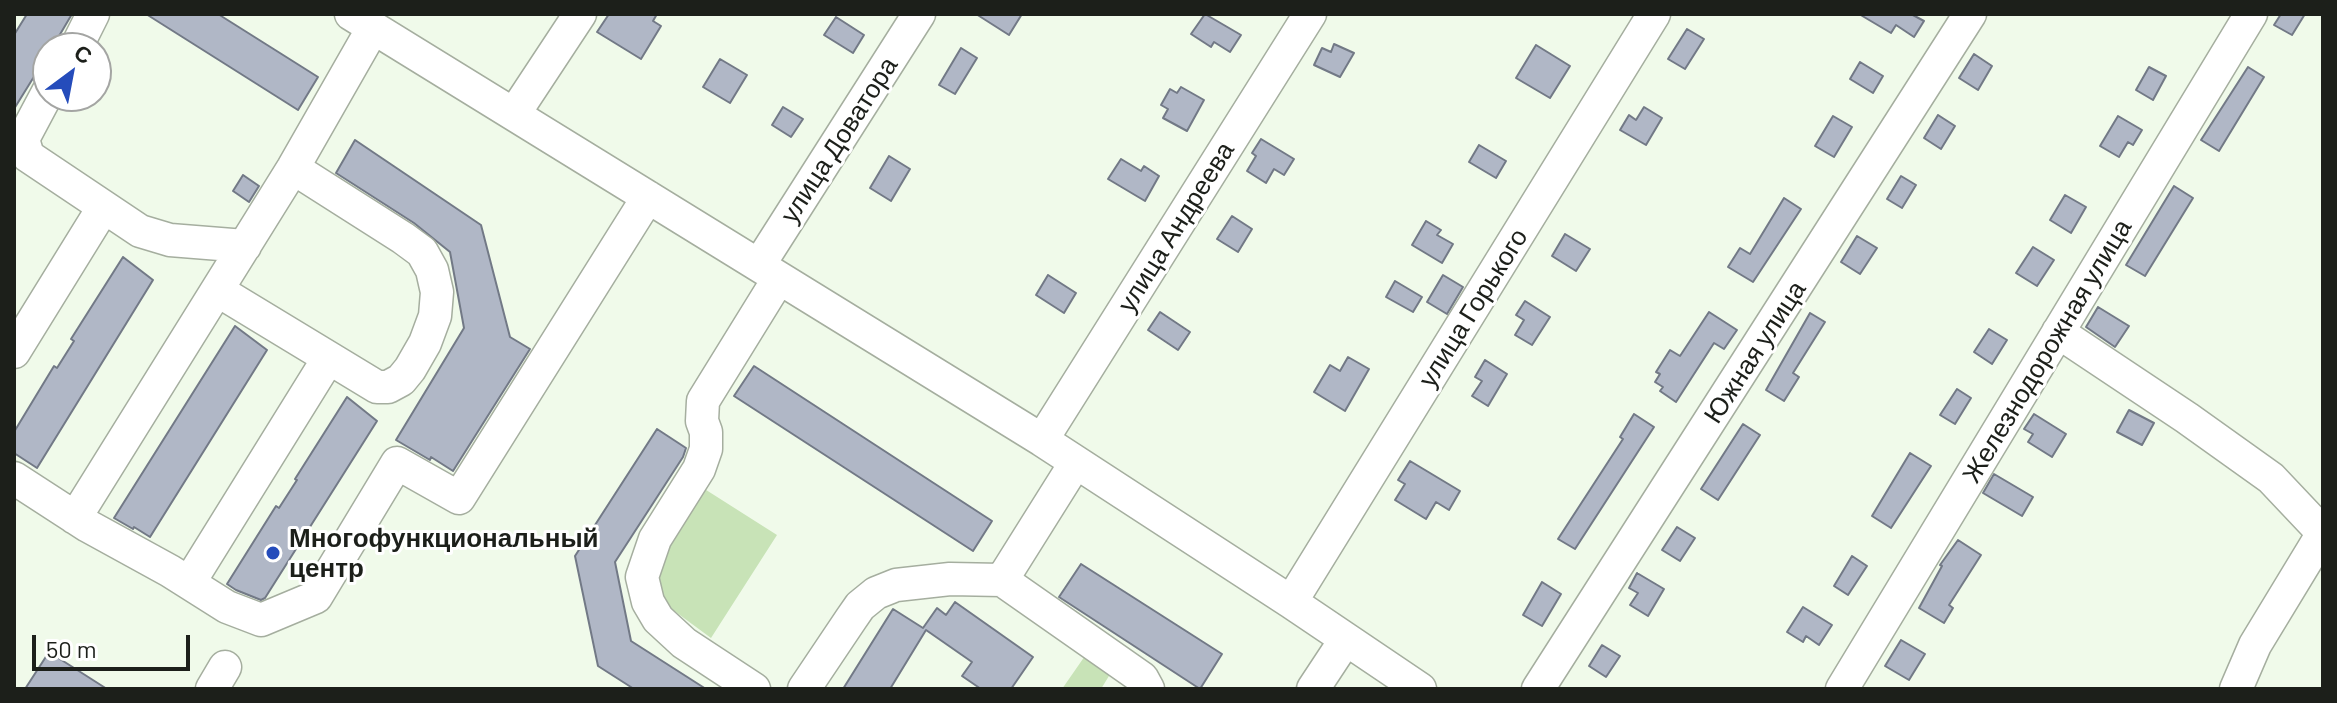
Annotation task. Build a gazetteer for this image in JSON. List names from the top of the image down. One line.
{"streets":{"street":["улица Доватора","улица Андреева","улица Горького","Железнодорожная улица","Южная улица"]},"places":["Многофункциональный центр"],"scale_bar":"50 m","north":"top right"}
